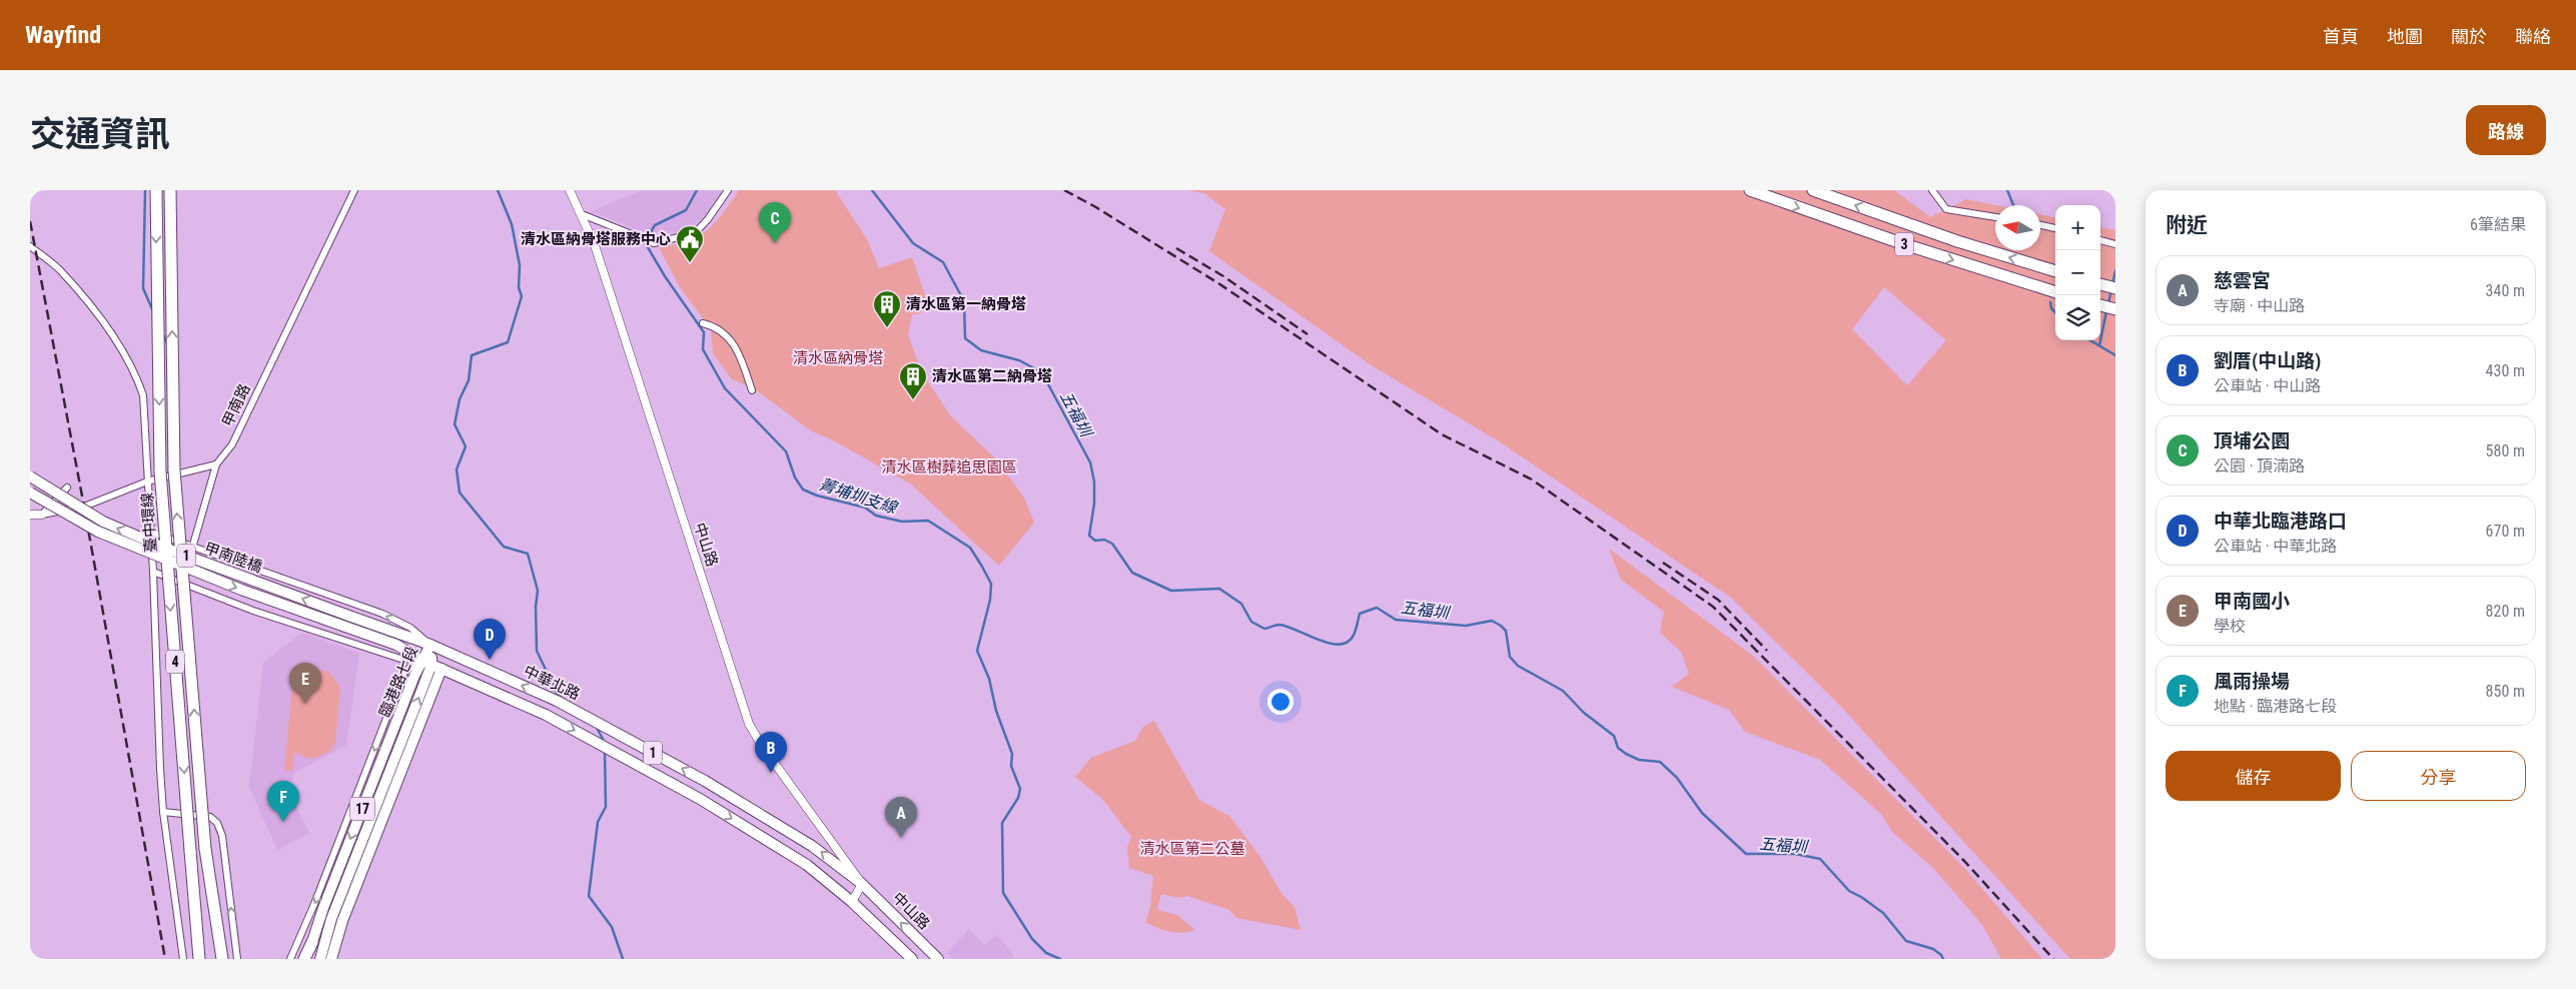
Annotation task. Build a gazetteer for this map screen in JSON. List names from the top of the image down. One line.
{"streets":{"highway":["3","臺中環線","4"],"main road":["中山路","1","甲南陸橋","臨港路七段","中華北路","17"],"street":["甲南路"]},"crossings":[["中山路","中華北路"],["1","甲南陸橋"],["1","臨港路七段"],["1","17"],["甲南陸橋","臨港路七段"],["甲南陸橋","中華北路"],["臨港路七段","中華北路"]],"water":["五福圳","菁埔圳支線"],"parks":["清水區納骨塔","清水區樹葬追思園區","清水區第二公墓"],"places":{"public building":["清水區納骨塔服務中心"],"building":["清水區第一納骨塔","清水區第二納骨塔"]},"north":"left","page":{"header":"Wayfind","nav":["首頁","地圖","關於","聯絡"],"title":"交通資訊","buttons":["路線",["儲存","分享"]],"heading":["附近","6筆結果"],"pins":["C","D","E","B","F","A"],"map_buttons":["+","−"],"list":[{"mark":"A","name":"慈雲宮","note":"寺廟 · 中山路","value":"340 m"},{"mark":"B","name":"劉厝(中山路)","note":"公車站 · 中山路","value":"430 m"},{"mark":"C","name":"頂埔公園","note":"公園 · 頂湳路","value":"580 m"},{"mark":"D","name":"中華北臨港路口","note":"公車站 · 中華北路","value":"670 m"},{"mark":"E","name":"甲南國小","note":"學校","value":"820 m"},{"mark":"F","name":"風雨操場","note":"地點 · 臨港路七段","value":"850 m"}]}}
